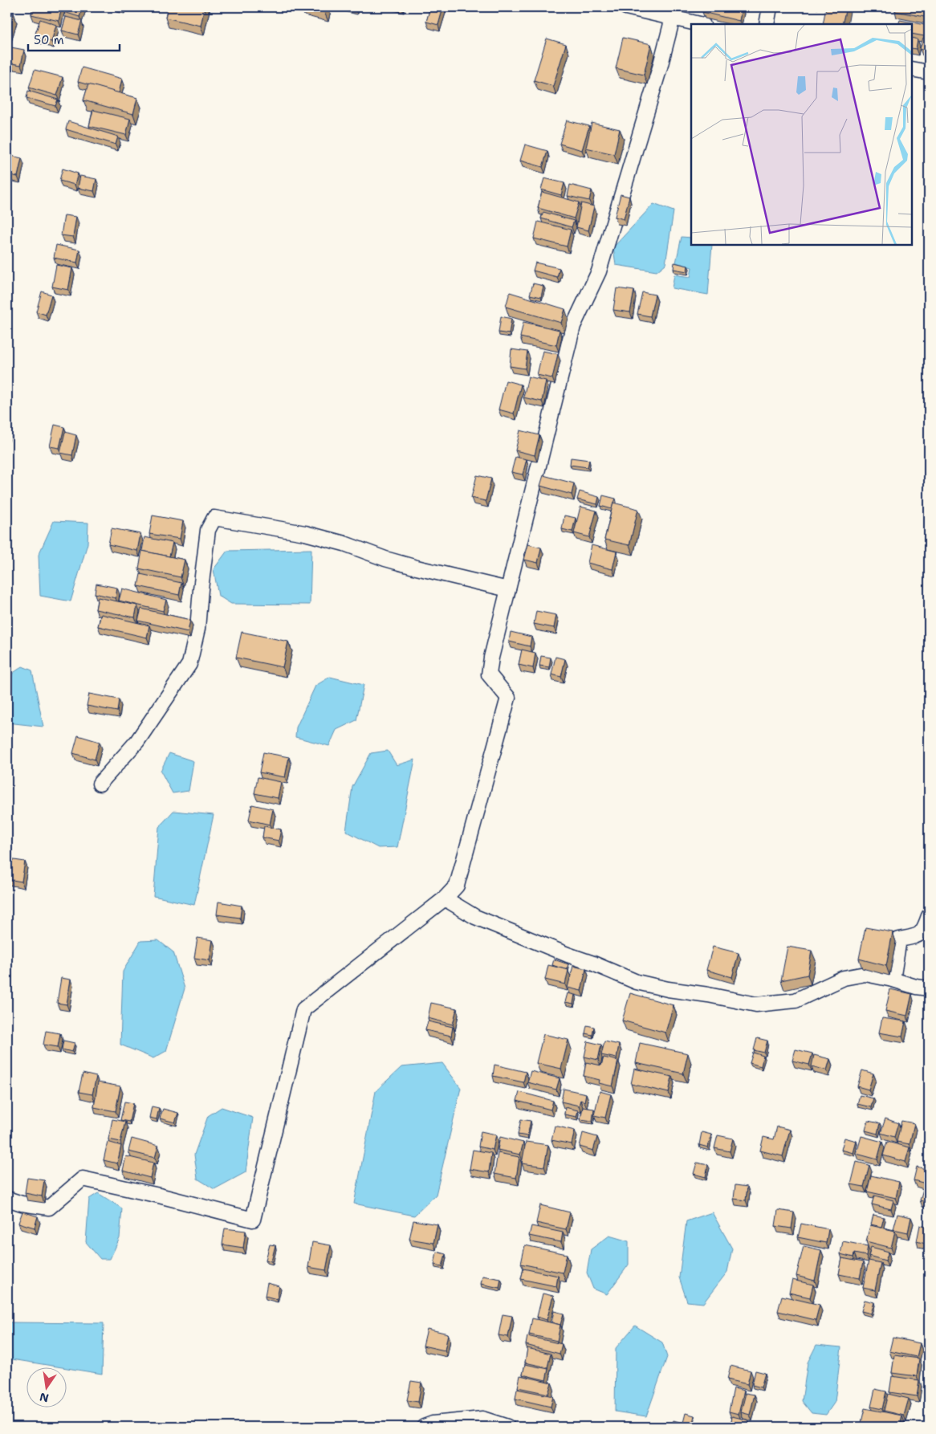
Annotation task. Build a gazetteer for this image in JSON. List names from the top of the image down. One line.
{"scale_bar":"50 m","north":"bottom"}
